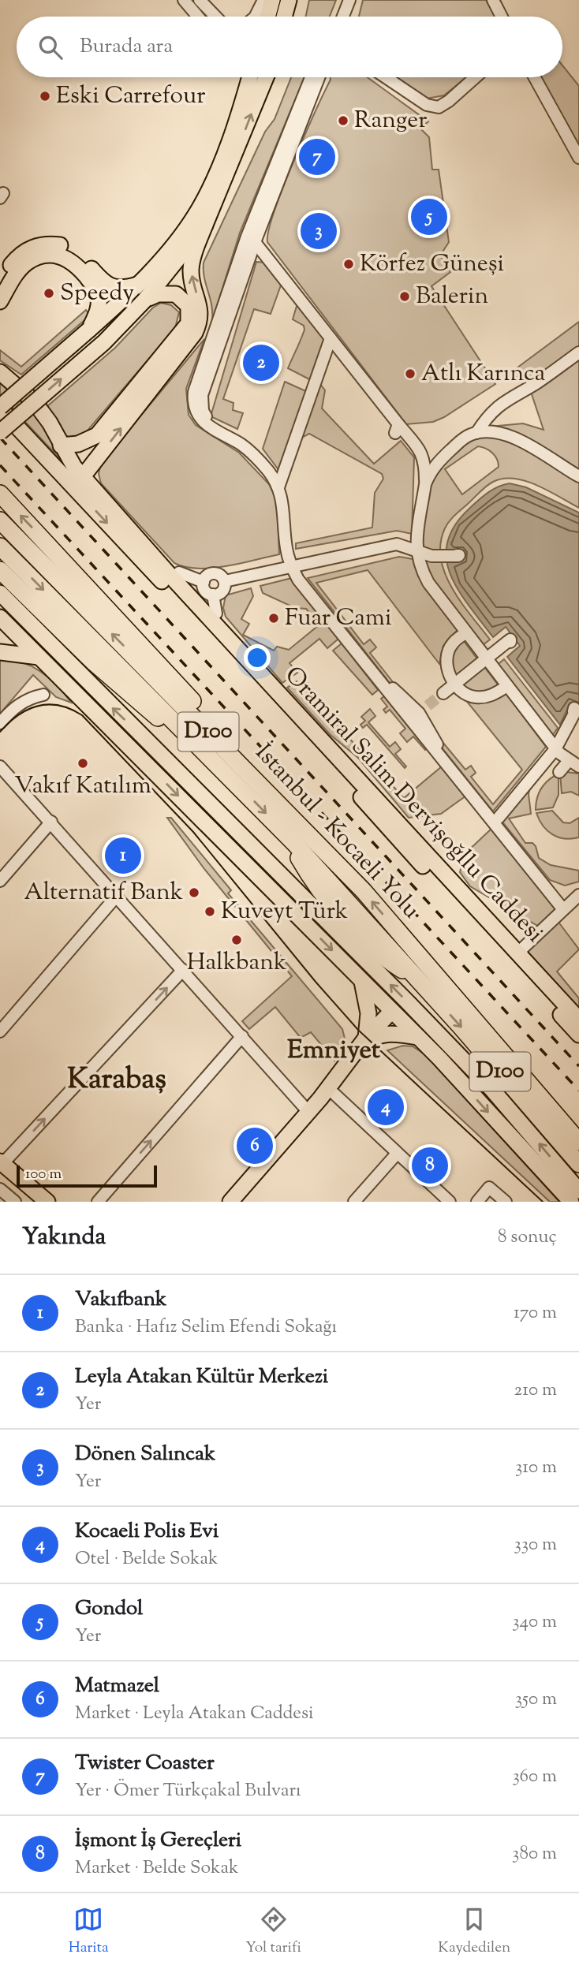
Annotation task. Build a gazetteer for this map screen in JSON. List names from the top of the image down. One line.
{"streets":{"highway":["D100","İstanbul - Kocaeli Yolu"],"main road":["Oramiral Salim Dervişoğllu Caddesi"]},"districts":["Emniyet","Karabaş"],"places":["Eski Carrefour","Ranger","Körfez Güneşi","Speedy","Balerin","Atlı Karınca","Fuar Cami","Vakıf Katılım","Alternatif Bank","Kuveyt Türk","Halkbank"],"scale_bar":"100 m","page":{"search":"Burada ara","pins":["7","5","3","2","1","4","6","8"],"scale":"100 m","heading":["Yakında","8 sonuç"],"list":[{"mark":"1","name":"Vakıfbank","note":"Banka · Hafız Selim Efendi Sokağı","value":"170 m"},{"mark":"2","name":"Leyla Atakan Kültür Merkezi","note":"Yer","value":"210 m"},{"mark":"3","name":"Dönen Salıncak","note":"Yer","value":"310 m"},{"mark":"4","name":"Kocaeli Polis Evi","note":"Otel · Belde Sokak","value":"330 m"},{"mark":"5","name":"Gondol","note":"Yer","value":"340 m"},{"mark":"6","name":"Matmazel","note":"Market · Leyla Atakan Caddesi","value":"350 m"},{"mark":"7","name":"Twister Coaster","note":"Yer · Ömer Türkçakal Bulvarı","value":"360 m"},{"mark":"8","name":"İşmont İş Gereçleri","note":"Market · Belde Sokak","value":"380 m"}],"nav":["Harita","Yol tarifi","Kaydedilen"]}}
